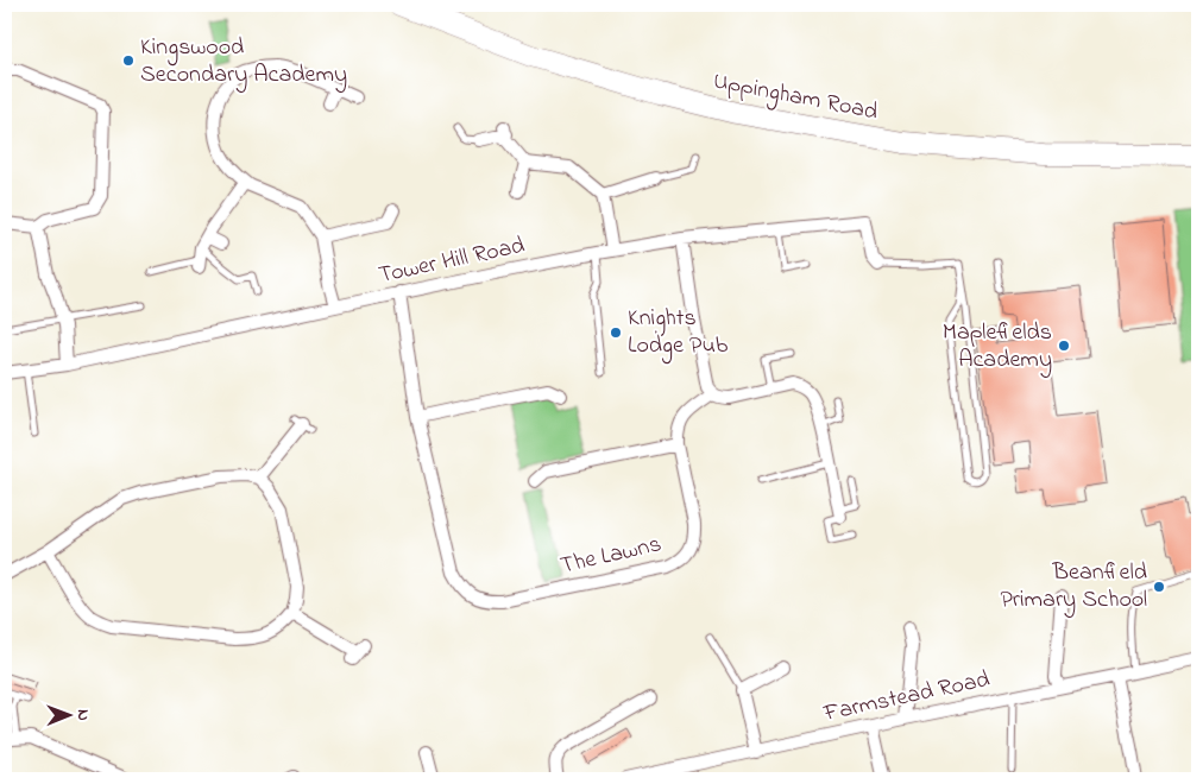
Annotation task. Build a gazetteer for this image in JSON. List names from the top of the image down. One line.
{"streets":{"highway":["Uppingham Road"],"street":["Tower Hill Road","The Lawns","Farmstead Road"]},"crossings":[["Tower Hill Road","The Lawns"]],"places":["Kingswood Secondary Academy","Knights Lodge Pub","Maplefields Academy","Beanfield Primary School"],"north":"right"}
